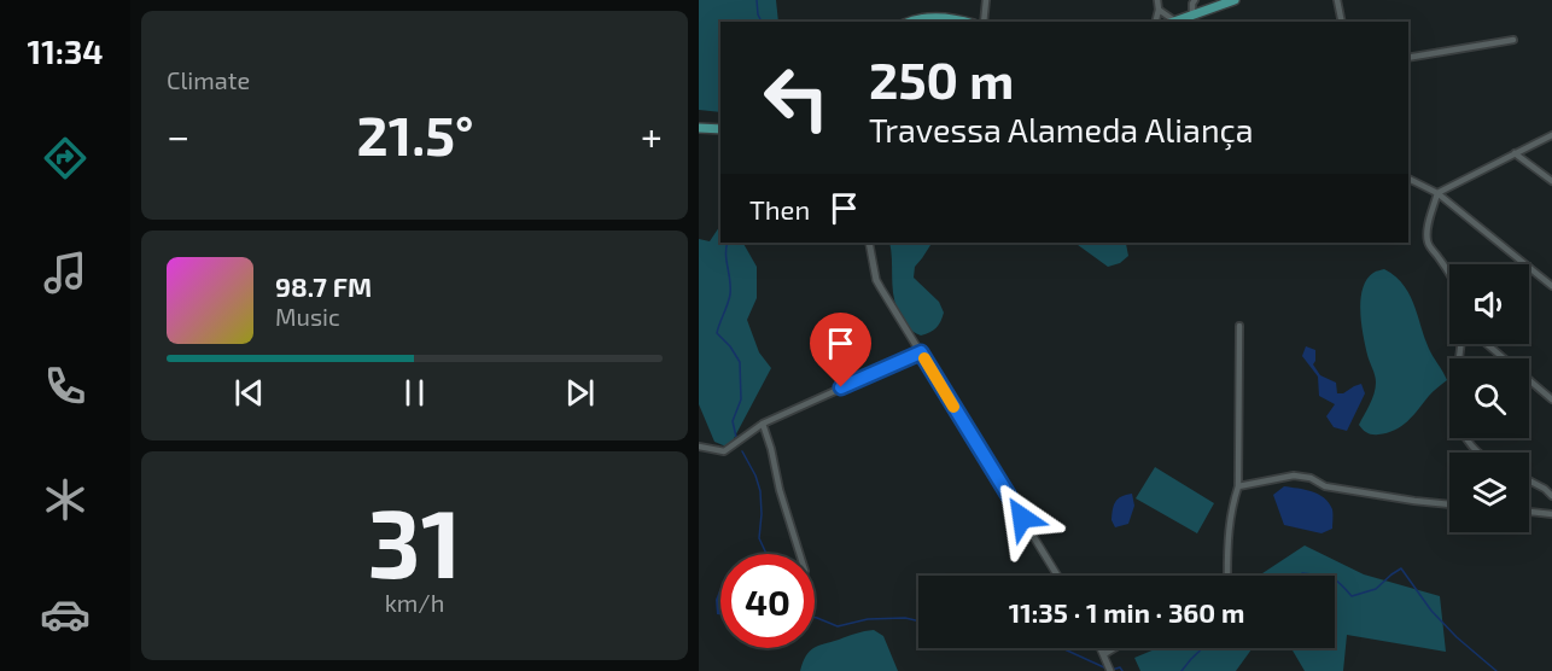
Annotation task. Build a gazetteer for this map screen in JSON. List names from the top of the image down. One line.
{"page":{"tabs":"11:34","tile":["Climate",["31","km/h"]],"turn":["250 m","Travessa Alameda Aliança"],"heat":["−","21.5°","+"],"then":"Then","song":["98.7 FM","Music"],"limit":"40","trip":"11:35 · 1 min · 360 m"}}
